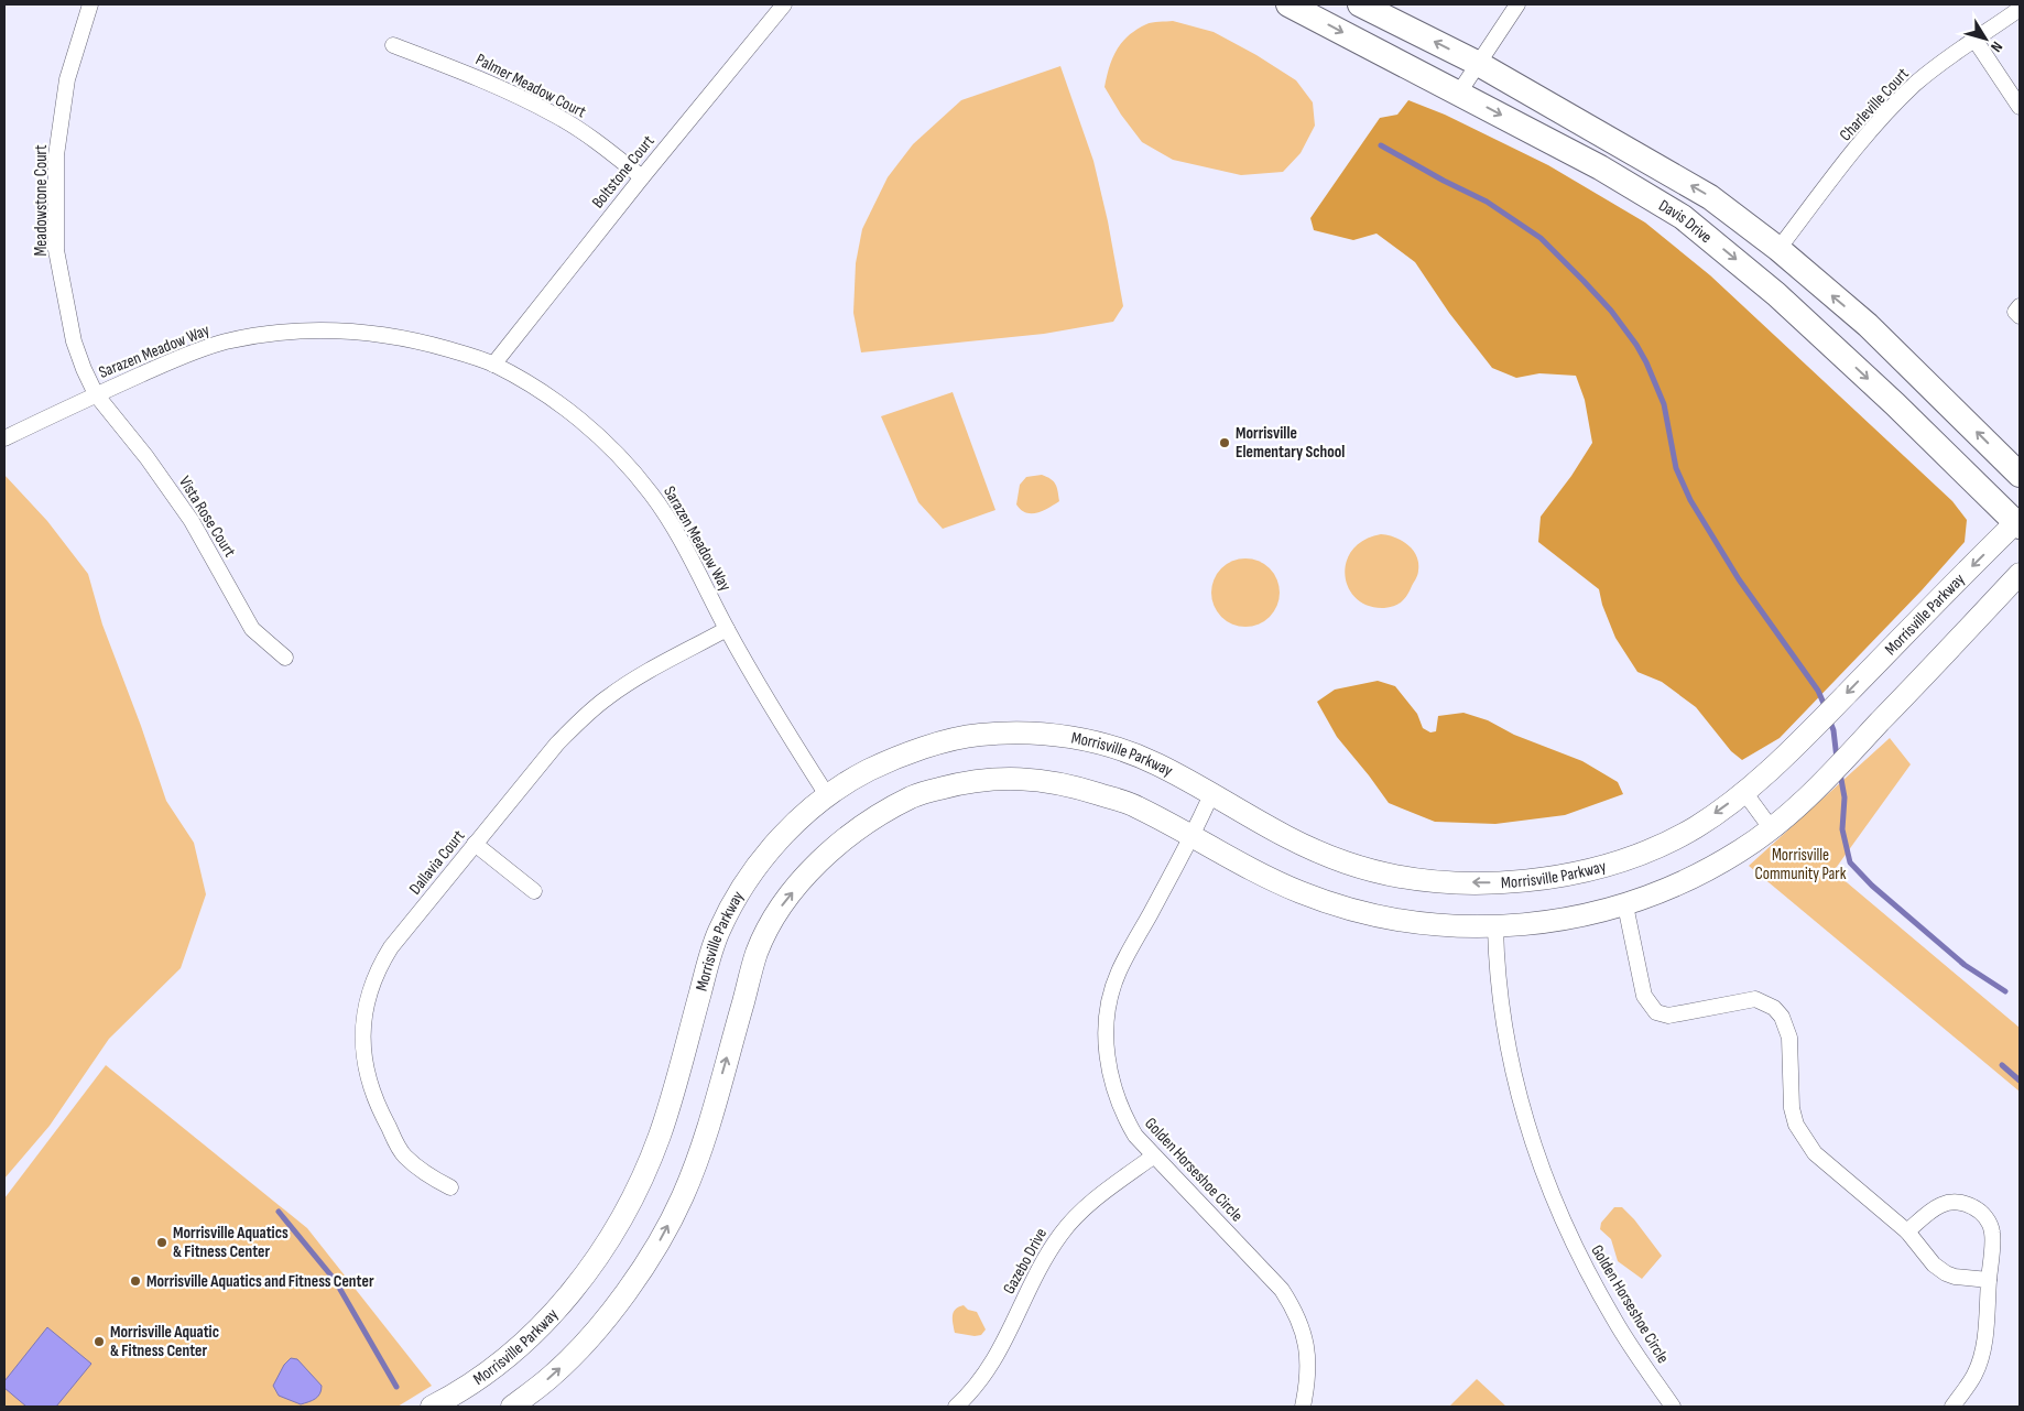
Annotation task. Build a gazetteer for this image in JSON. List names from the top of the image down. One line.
{"streets":{"main road":["Davis Drive","Morrisville Parkway"],"street":["Palmer Meadow Court","Charleville Court","Boltstone Court","Meadowstone Court","Sarazen Meadow Way","Vista Rose Court","Dallavia Court","Golden Horseshoe Circle","Gazebo Drive"]},"crossings":[["Palmer Meadow Court","Boltstone Court"],["Charleville Court","Davis Drive"],["Boltstone Court","Sarazen Meadow Way"],["Meadowstone Court","Sarazen Meadow Way"],["Meadowstone Court","Vista Rose Court"],["Davis Drive","Morrisville Parkway"],["Sarazen Meadow Way","Vista Rose Court"],["Sarazen Meadow Way","Morrisville Parkway"],["Sarazen Meadow Way","Dallavia Court"],["Morrisville Parkway","Golden Horseshoe Circle"],["Golden Horseshoe Circle","Gazebo Drive"]],"parks":["Morrisville Community Park"],"places":["Morrisville Elementary School","Morrisville Aquatics & Fitness Center","Morrisville Aquatics and Fitness Center","Morrisville Aquatic & Fitness Center"],"north":"bottom right"}
